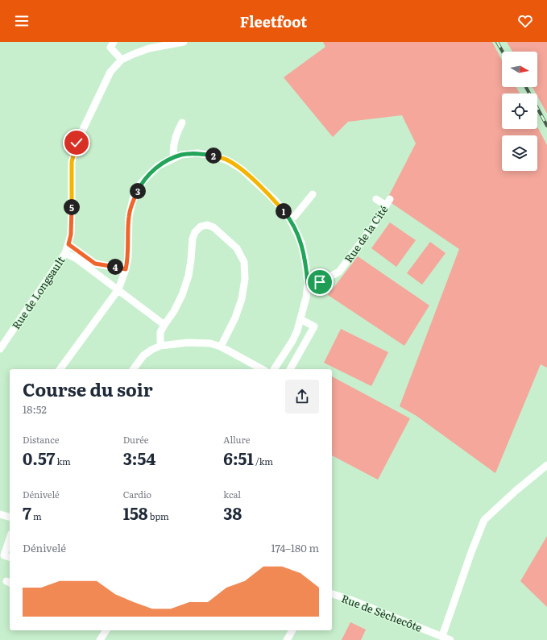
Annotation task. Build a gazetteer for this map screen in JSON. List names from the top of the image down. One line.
{"streets":{"street":["Rue de la Cité","Rue de Longsault","Rue de Sèchecôte"]},"north":"right","page":{"header":"Fleetfoot","pins":["2","3","5","1","4"],"heading":["Course du soir","18:52"],"stats":[["Distance","0.57 km"],["Durée","3:54"],["Allure","6:51 /km"],["Dénivelé","7 m"],["Cardio","158 bpm"],["kcal","38"]],"chart":["Dénivelé","174–180 m"]}}
